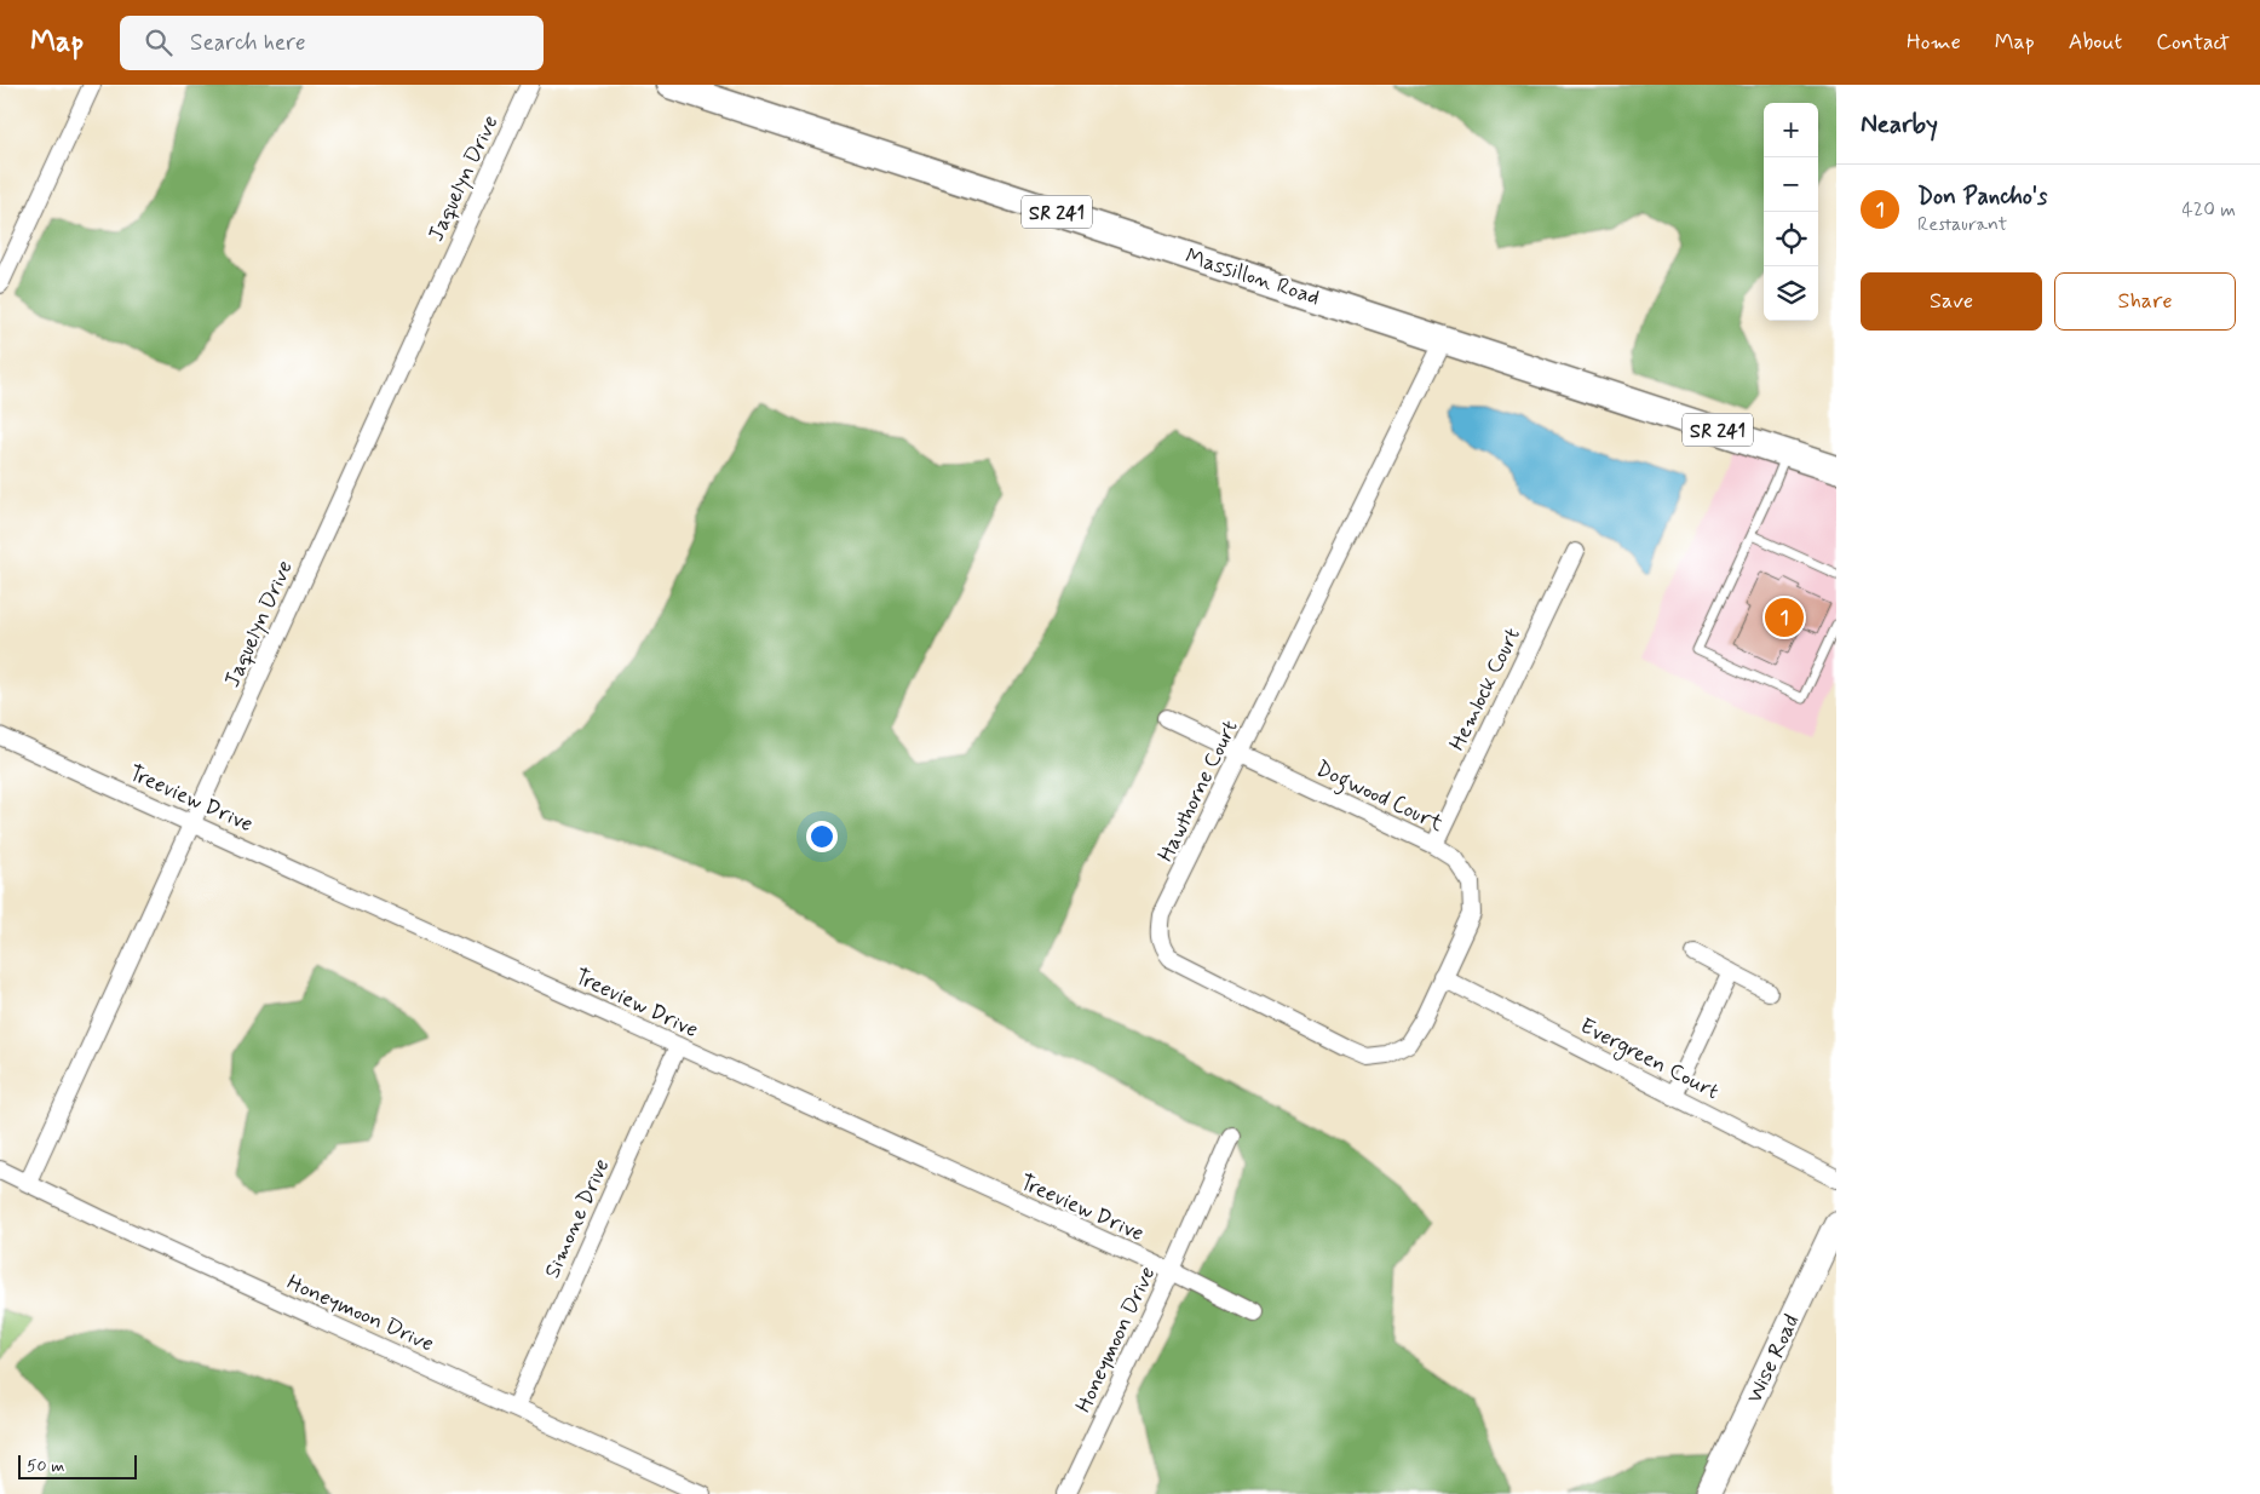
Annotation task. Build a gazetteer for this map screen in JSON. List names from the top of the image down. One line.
{"streets":{"main road":["SR 241","Massillon Road"],"street":["Jaquelyn Drive","Hemlock Court","Hawthorne Court","Dogwood Court","Treeview Drive","Evergreen Court","Simone Drive","Honeymoon Drive","Wise Road"]},"crossings":[["Jaquelyn Drive","Treeview Drive"],["Jaquelyn Drive","Honeymoon Drive"],["Massillon Road","Hawthorne Court"],["Hemlock Court","Dogwood Court"],["Hawthorne Court","Dogwood Court"],["Hawthorne Court","Evergreen Court"],["Dogwood Court","Evergreen Court"],["Treeview Drive","Simone Drive"],["Treeview Drive","Honeymoon Drive"],["Simone Drive","Honeymoon Drive"]],"scale_bar":"50 m","page":{"header":"Map","search":"Search here","nav":["Home","Map","About","Contact"],"heading":"Nearby","map_buttons":["+","−"],"list":[{"mark":"1","name":"Don Pancho's","note":"Restaurant","value":"420 m"}],"buttons":["Save","Share"],"pins":"1","scale":"50 m"}}
